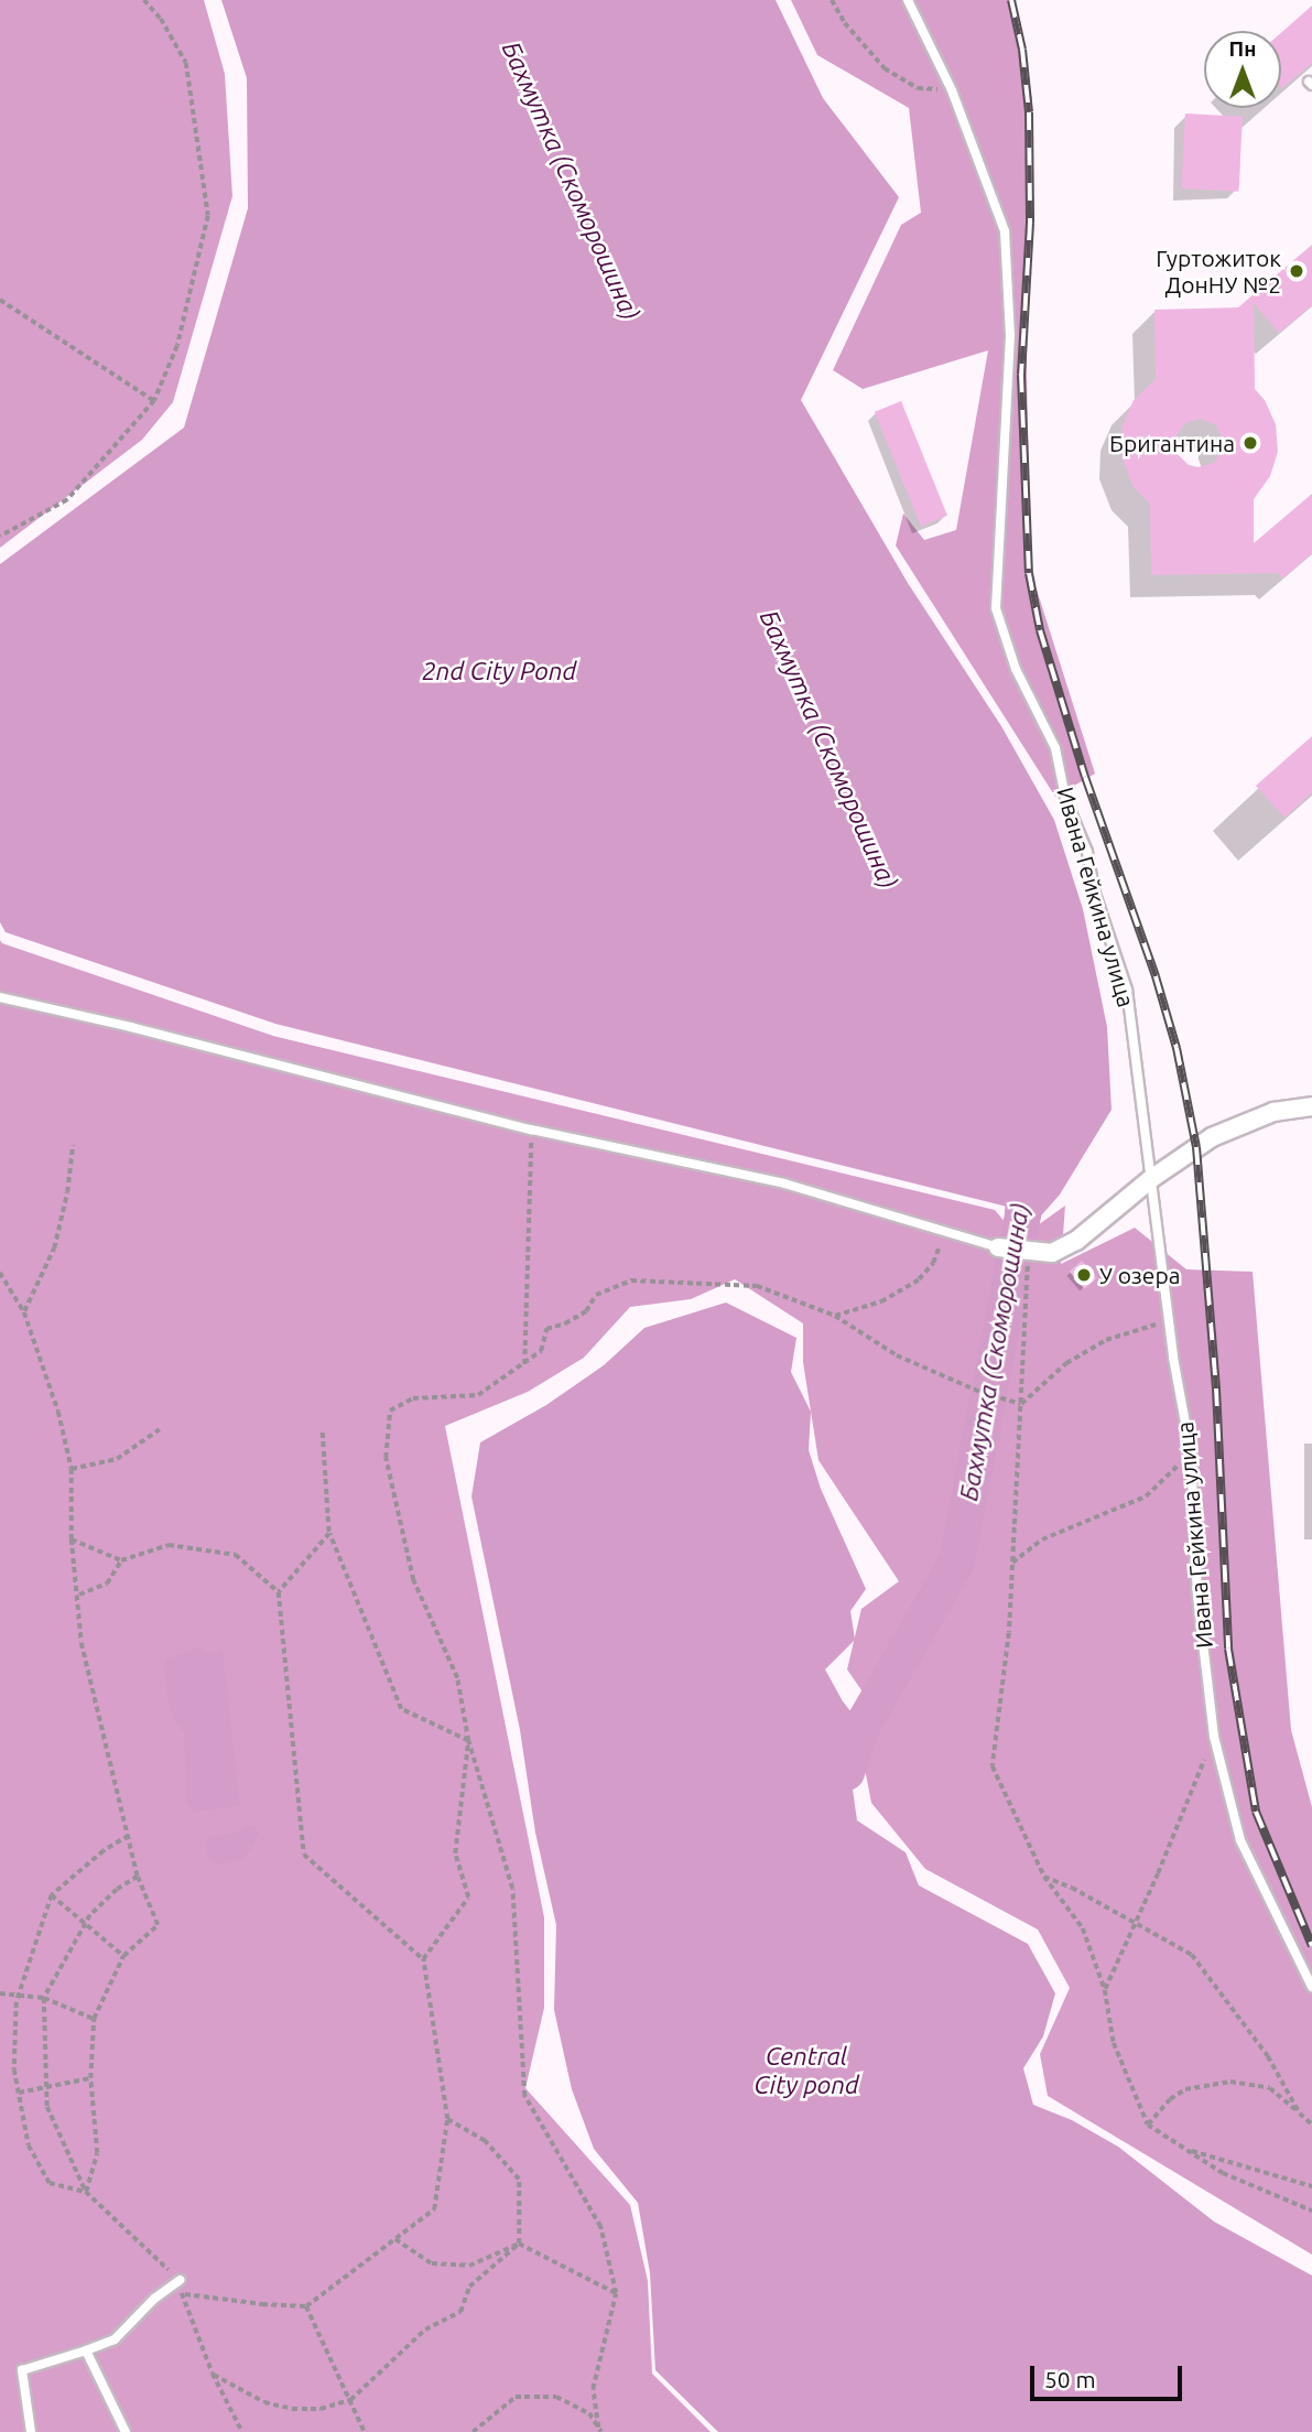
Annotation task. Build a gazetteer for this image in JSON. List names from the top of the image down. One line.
{"streets":{"lane":["Ивана Гейкина улица"]},"water":["Бахмутка (Скоморошина)","2nd City Pond","Central City pond"],"places":["Гуртожиток ДонНУ №2","Бригантина","У озера"],"scale_bar":"50 m","north":"top"}
